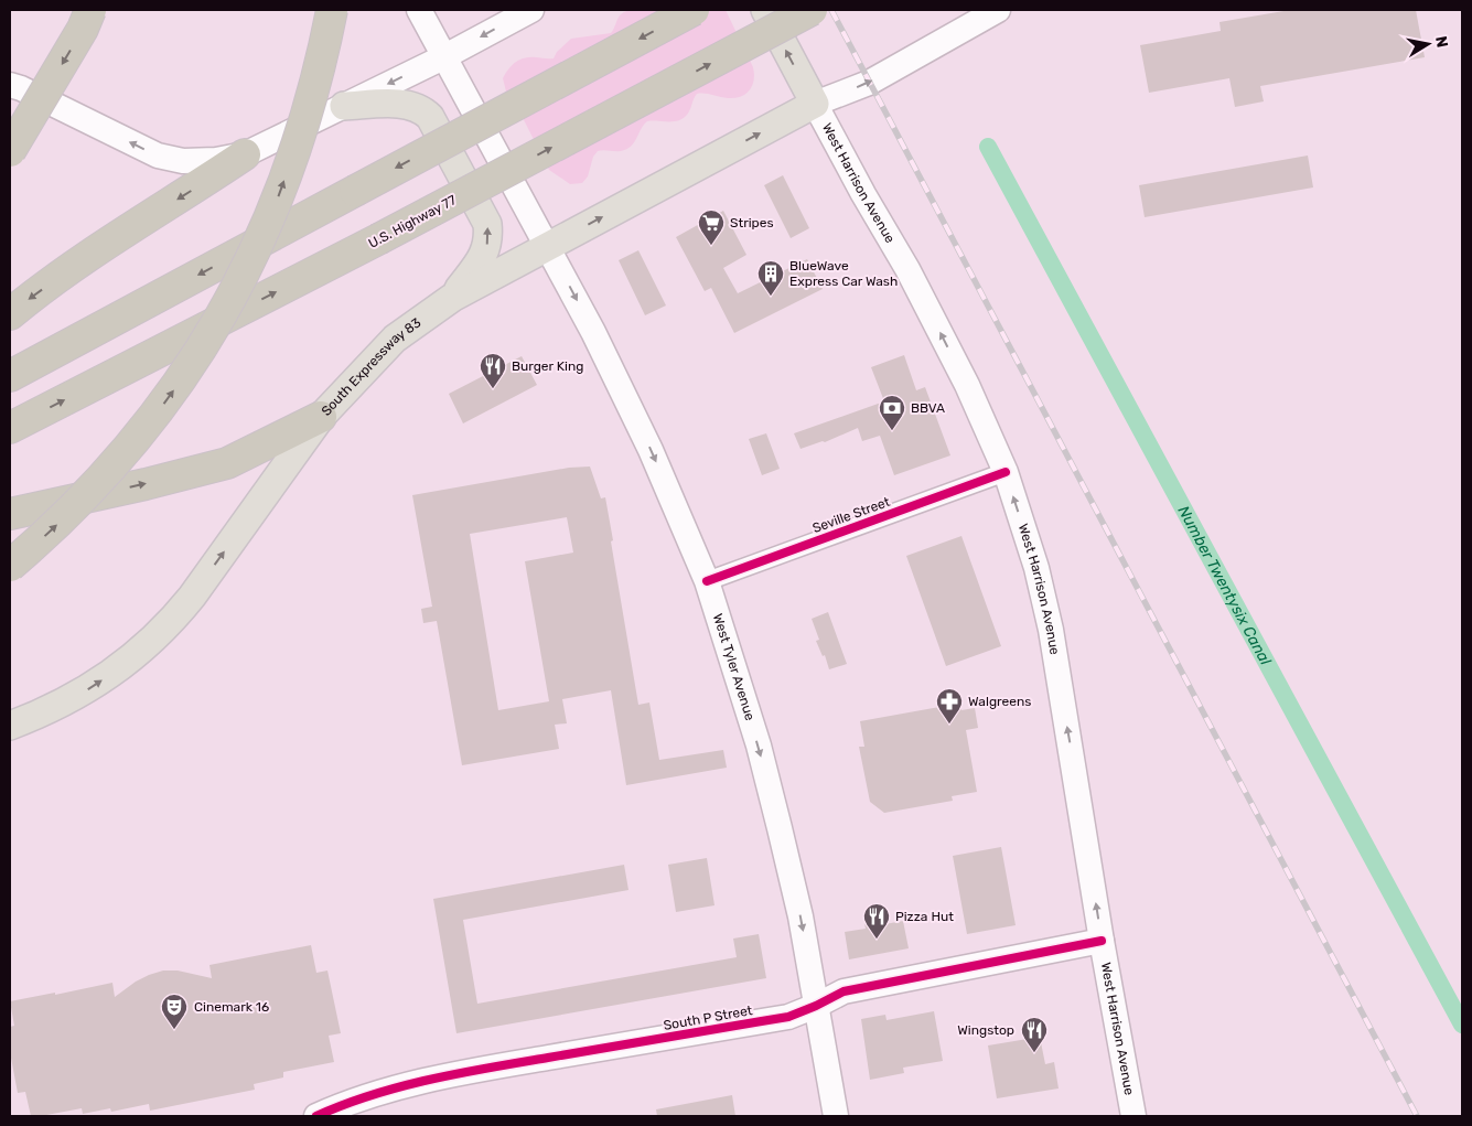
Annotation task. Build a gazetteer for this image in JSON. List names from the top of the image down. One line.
{"streets":{"highway":["U.S. Highway 77"],"main road":["West Harrison Avenue","South Expressway 83","West Tyler Avenue","South P Street"],"street":["Seville Street"]},"crossings":[["West Harrison Avenue","South Expressway 83"],["West Harrison Avenue","Seville Street"],["West Harrison Avenue","South P Street"],["South Expressway 83","West Tyler Avenue"],["Seville Street","West Tyler Avenue"],["West Tyler Avenue","South P Street"]],"one_way":["West Harrison Avenue","South Expressway 83","West Tyler Avenue"],"water":["Number Twentysix Canal"],"places":{"supermarket":["Stripes"],"building":["BlueWave Express Car Wash"],"restaurant":["Burger King","Pizza Hut","Wingstop"],"bank":["BBVA"],"pharmacy":["Walgreens"],"theatre":["Cinemark 16"]},"north":"right"}
